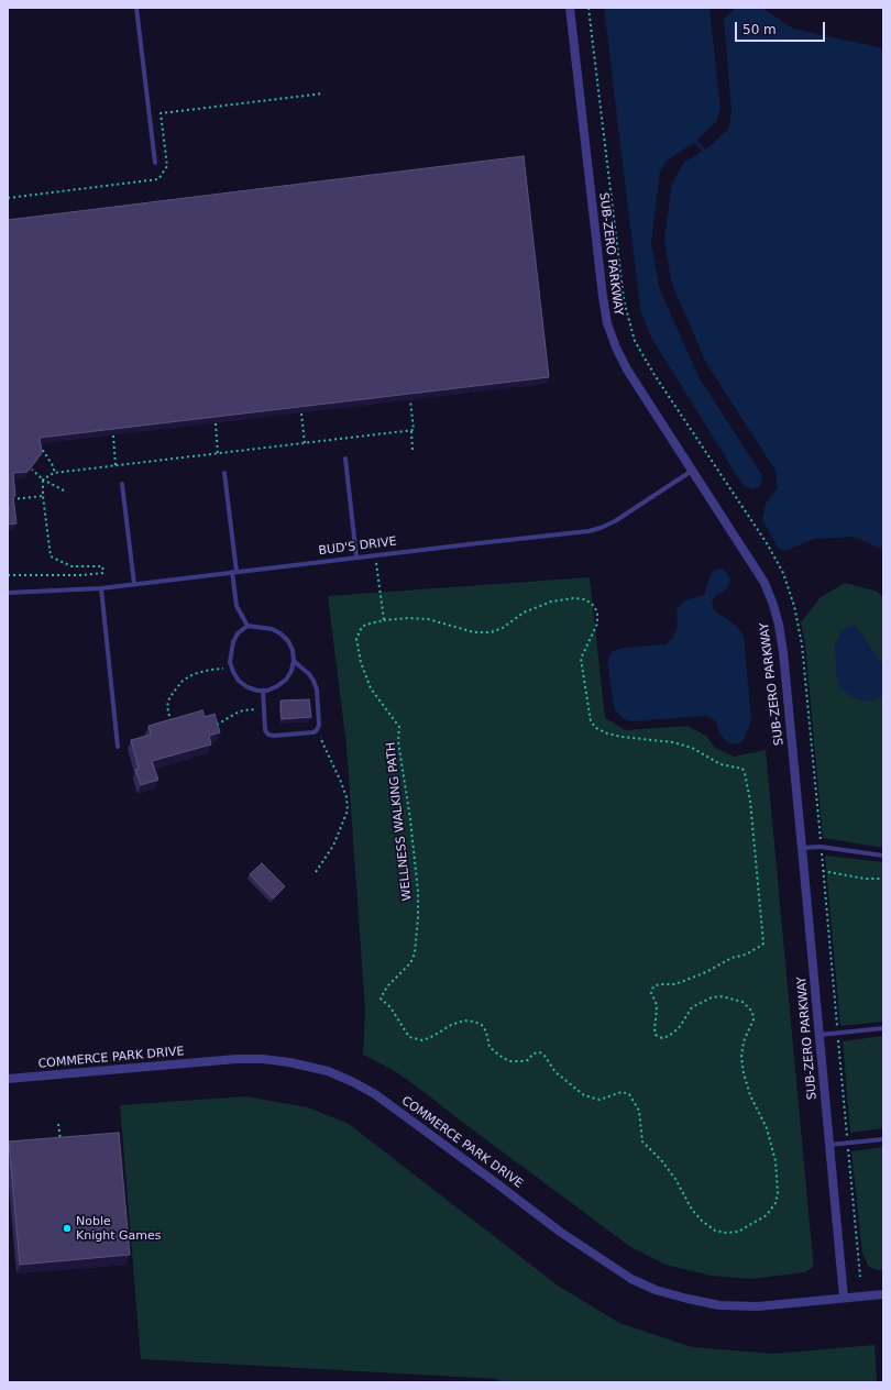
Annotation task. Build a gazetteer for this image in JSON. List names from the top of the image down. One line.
{"streets":{"street":["SUB-ZERO PARKWAY","COMMERCE PARK DRIVE"],"lane":["BUD'S DRIVE"],"path":["WELLNESS WALKING PATH"]},"crossings":[["SUB-ZERO PARKWAY","BUD'S DRIVE"],["SUB-ZERO PARKWAY","COMMERCE PARK DRIVE"]],"places":["Noble Knight Games"],"scale_bar":"50 m"}
